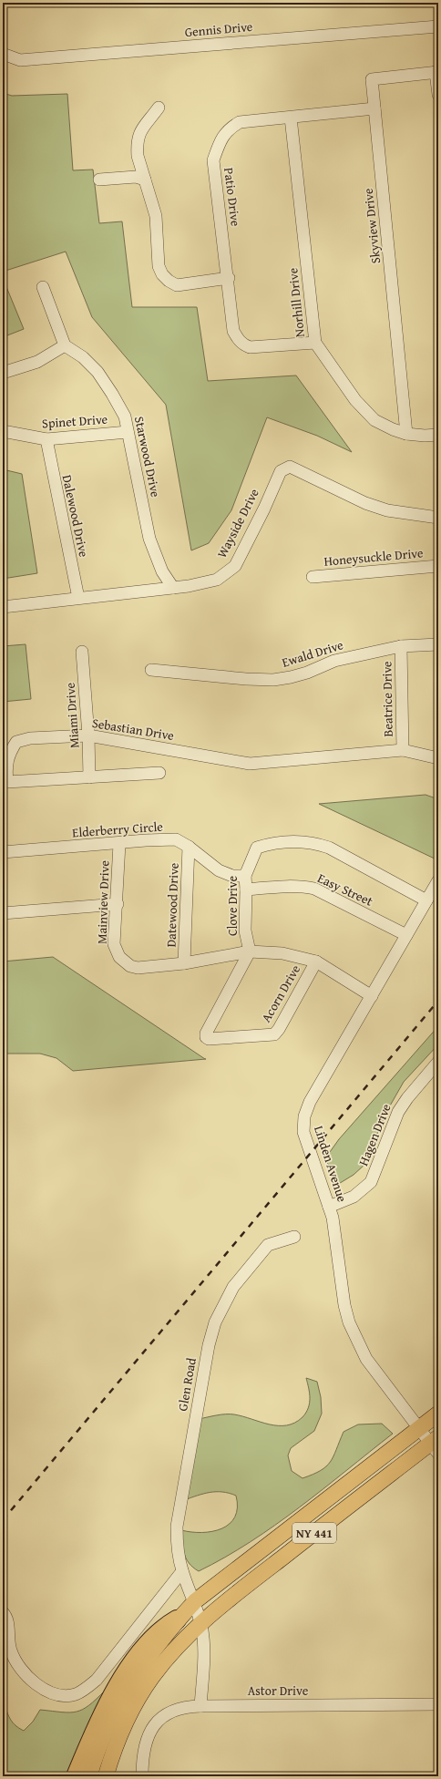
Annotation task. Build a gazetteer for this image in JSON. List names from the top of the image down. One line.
{"streets":{"main road":["NY 441"],"street":["Gennis Drive","Patio Drive","Skyview Drive","Norhill Drive","Spinet Drive","Starwood Drive","Dalewood Drive","Wayside Drive","Honeysuckle Drive","Ewald Drive","Beatrice Drive","Miami Drive","Sebastian Drive","Elderberry Circle","Easy Street","Mainview Drive","Datewood Drive","Clove Drive","Acorn Drive","Hagen Drive","Linden Avenue","Glen Road","Astor Drive"]},"crossings":[["Patio Drive","Skyview Drive"],["Patio Drive","Norhill Drive"],["Skyview Drive","Norhill Drive"],["Spinet Drive","Starwood Drive"],["Spinet Drive","Dalewood Drive"],["Starwood Drive","Wayside Drive"],["Dalewood Drive","Wayside Drive"],["Ewald Drive","Beatrice Drive"],["Beatrice Drive","Sebastian Drive"],["Miami Drive","Sebastian Drive"],["Elderberry Circle","Mainview Drive"],["Elderberry Circle","Datewood Drive"],["Elderberry Circle","Clove Drive"],["Easy Street","Clove Drive"],["Easy Street","Linden Avenue"],["Mainview Drive","Datewood Drive"],["Mainview Drive","Clove Drive"],["Mainview Drive","Acorn Drive"],["Clove Drive","Acorn Drive"],["Clove Drive","Linden Avenue"],["Hagen Drive","Linden Avenue"],["Linden Avenue","NY 441"],["Glen Road","NY 441"]]}
